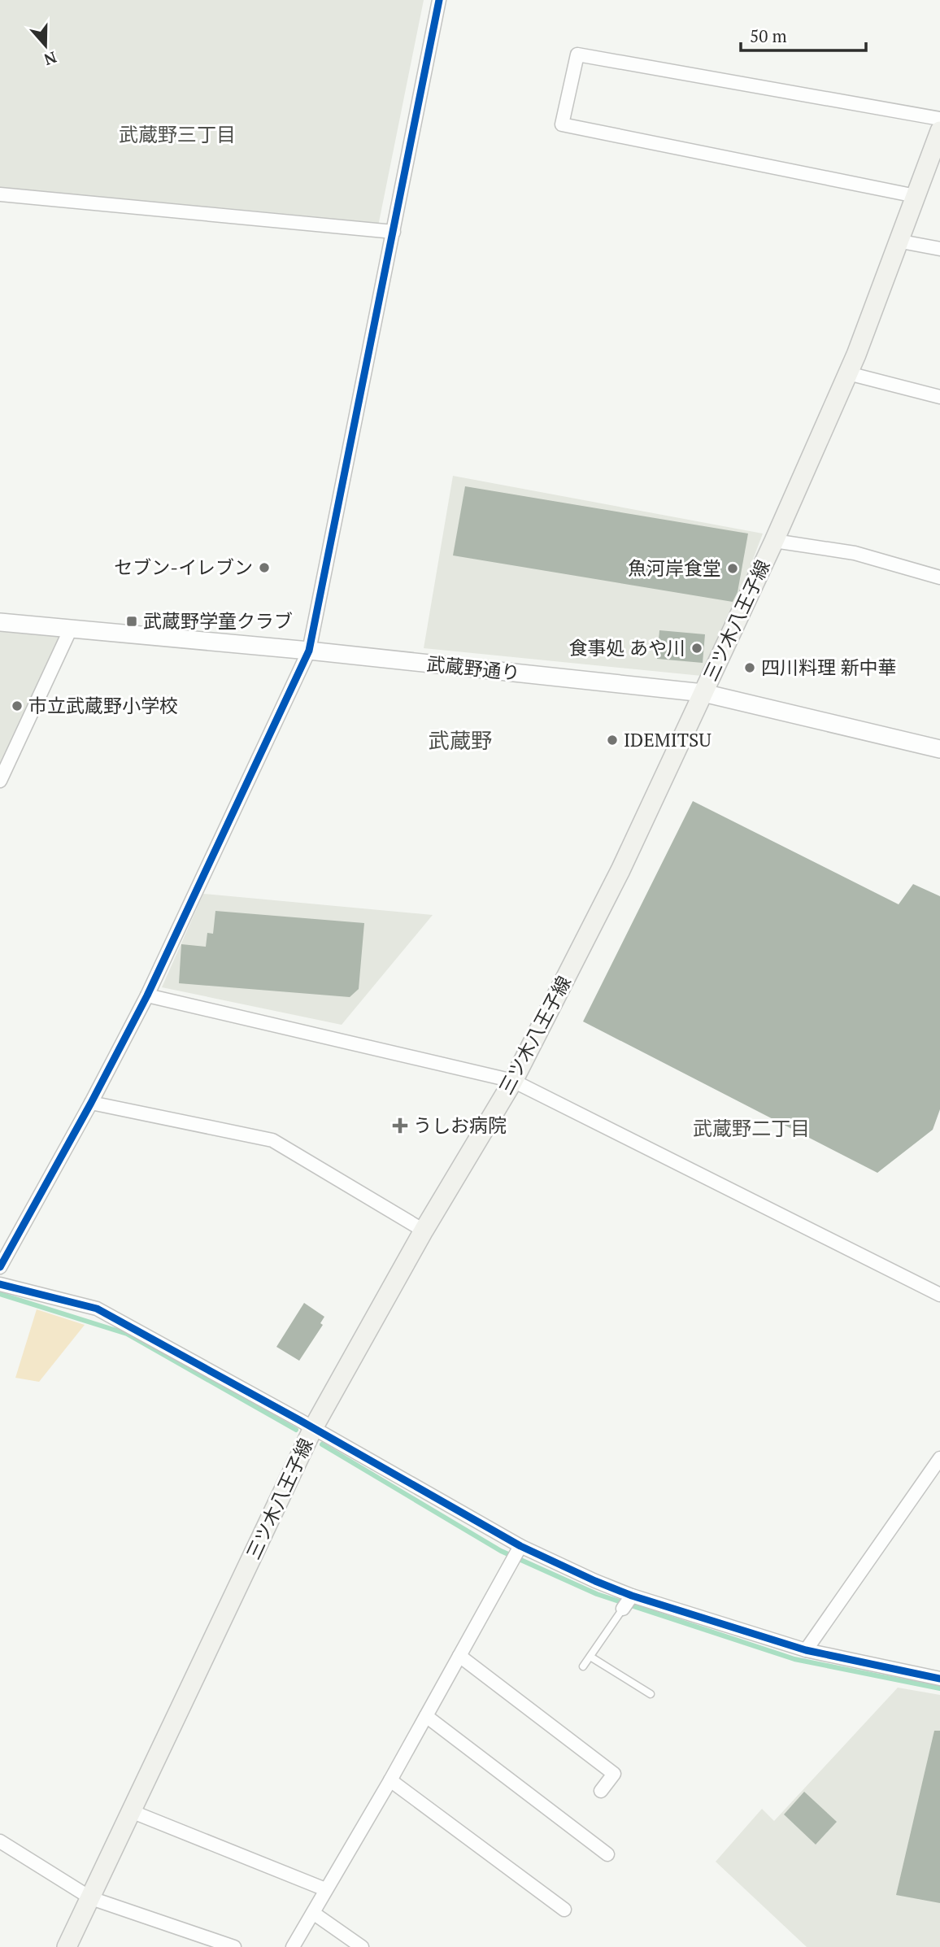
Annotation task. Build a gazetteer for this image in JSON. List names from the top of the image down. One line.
{"streets":{"main road":["三ツ木八王子線"],"street":["武蔵野通り"]},"crossings":[["三ツ木八王子線","武蔵野通り"]],"districts":["武蔵野三丁目","武蔵野","武蔵野二丁目"],"places":{"other":["セブン-イレブン","魚河岸食堂","食事処 あや川","四川料理 新中華","市立武蔵野小学校","IDEMITSU"],"transit":["武蔵野学童クラブ"],"health":["うしお病院"]},"scale_bar":"50 m","north":"bottom"}
